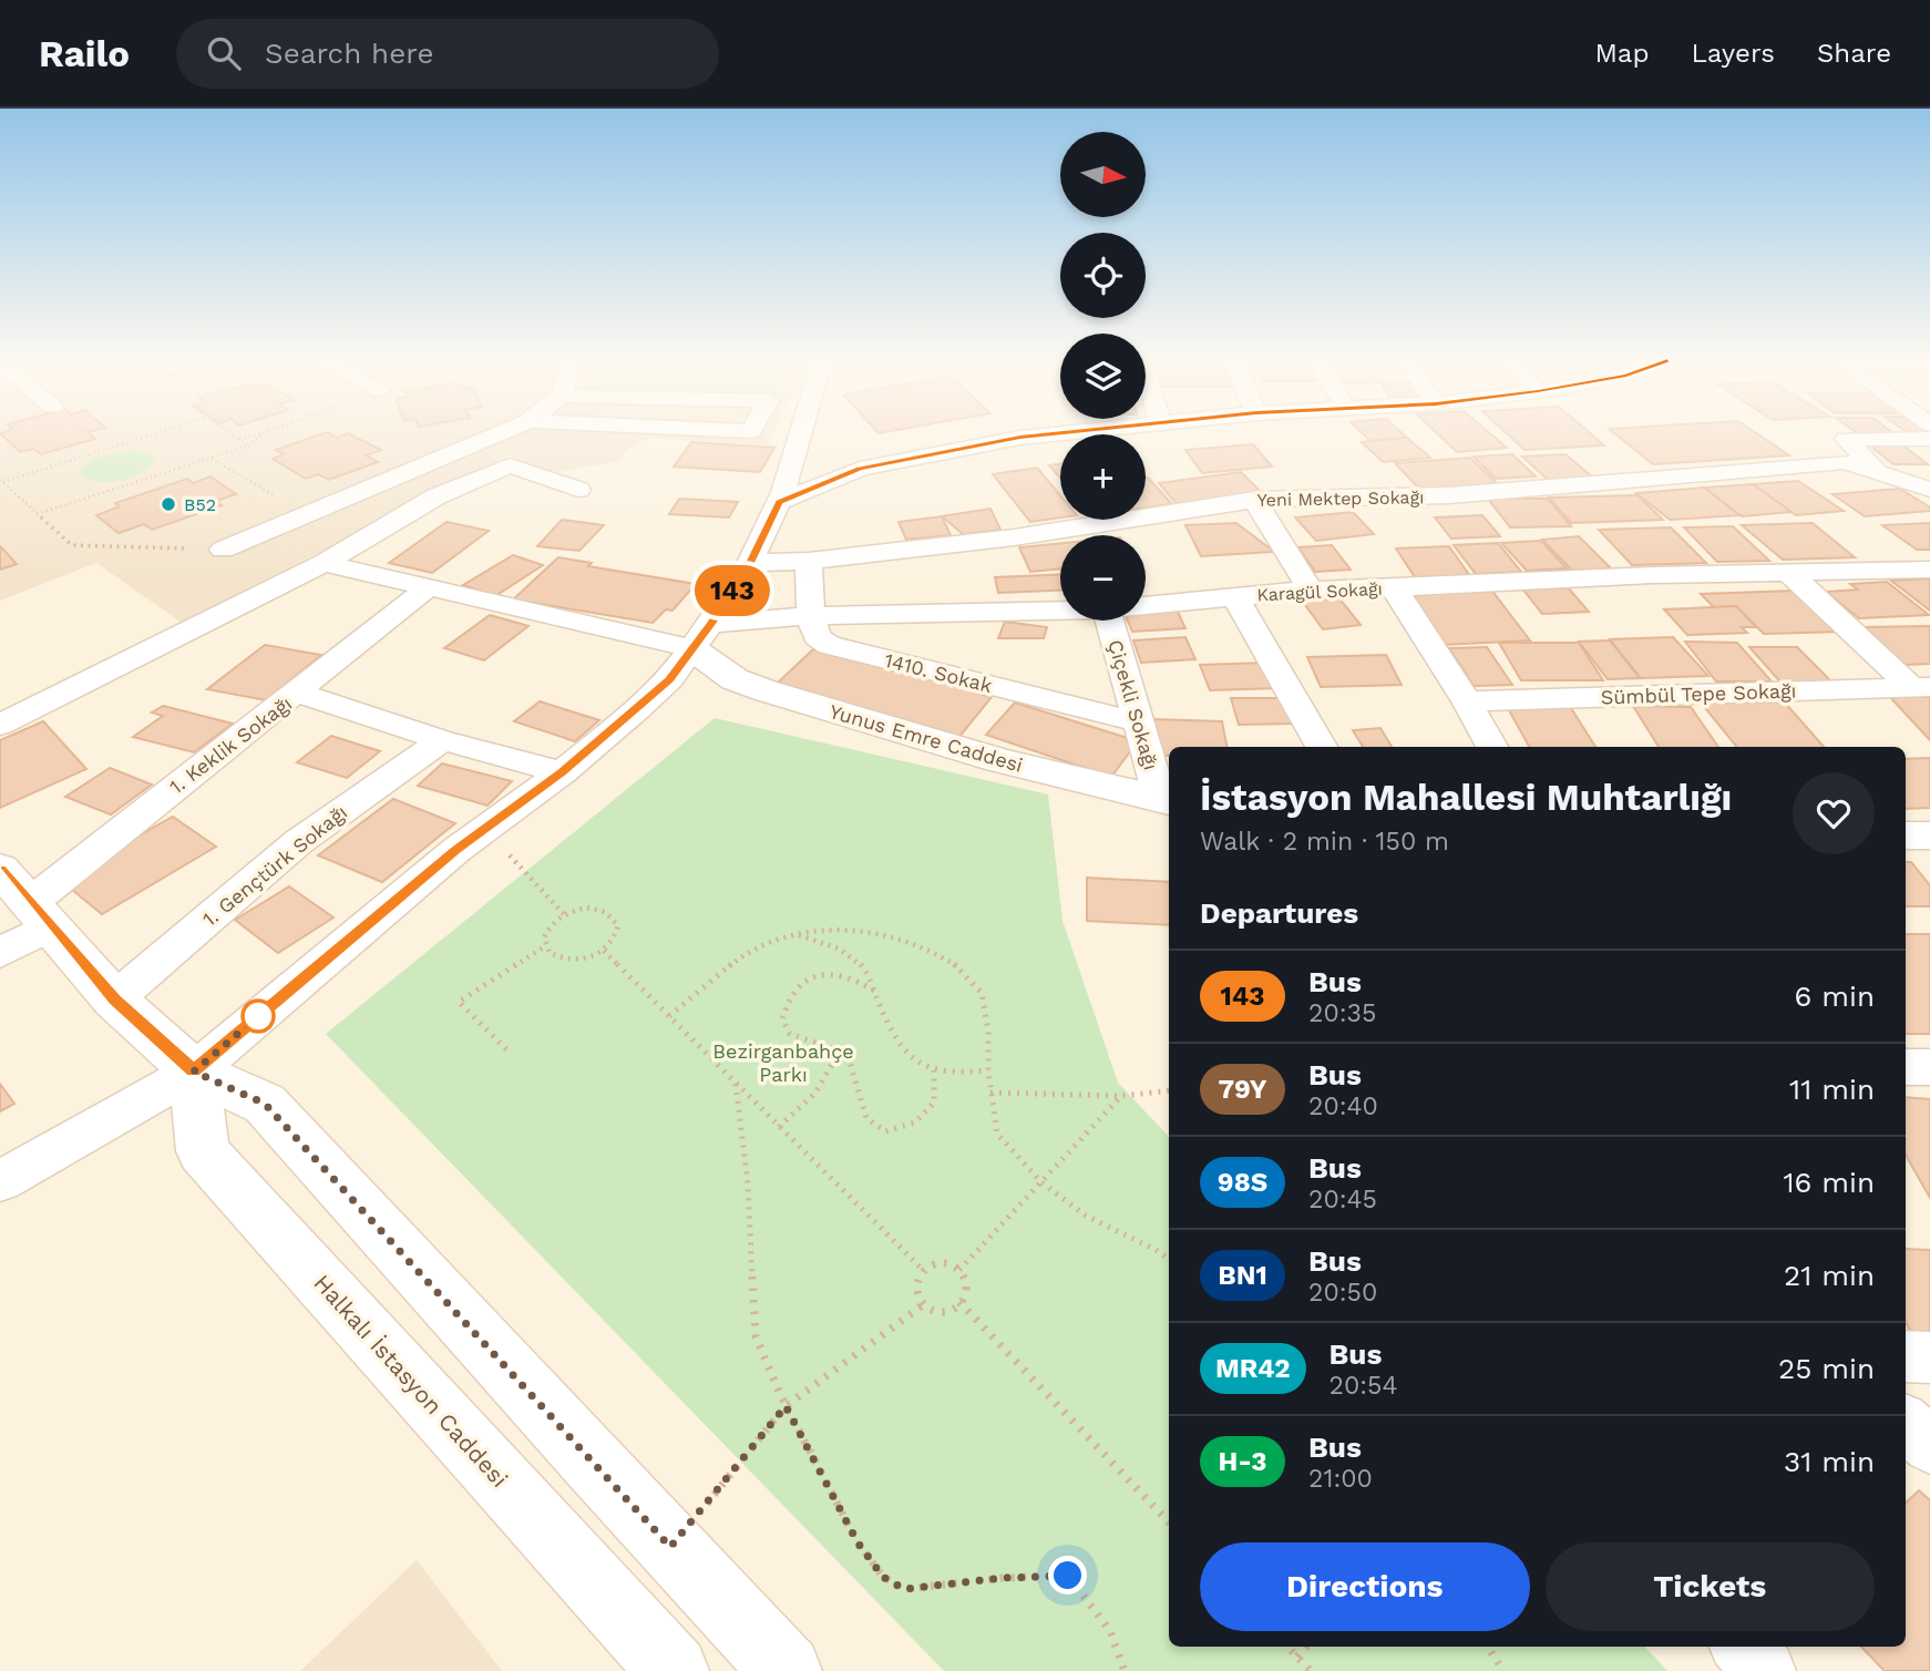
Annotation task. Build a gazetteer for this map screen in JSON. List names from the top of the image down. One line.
{"streets":{"main road":["Yunus Emre Caddesi","Halkalı İstasyon Caddesi"],"street":["Yeni Mektep Sokağı","Karagül Sokağı","1410. Sokak","Sümbül Tepe Sokağı","Çiçekli Sokağı","1. Keklik Sokağı","1. Gençtürk Sokağı"]},"crossings":[["Karagül Sokağı","1410. Sokak"],["Karagül Sokağı","Yunus Emre Caddesi"],["Karagül Sokağı","1. Keklik Sokağı"],["1410. Sokak","Çiçekli Sokağı"],["Çiçekli Sokağı","Yunus Emre Caddesi"]],"parks":["Bezirganbahçe Parkı"],"places":["B52"],"lines":["bus line 143"],"north":"right","page":{"header":"Railo","search":"Search here","nav":["Map","Layers","Share"],"on_map":"143","map_buttons":["+","−"],"heading":[["İstasyon Mahallesi Muhtarlığı","Walk · 2 min · 150 m"],"Departures"],"list":[{"mark":"143","name":"Bus","note":"20:35","value":"6 min"},{"mark":"79Y","name":"Bus","note":"20:40","value":"11 min"},{"mark":"98S","name":"Bus","note":"20:45","value":"16 min"},{"mark":"BN1","name":"Bus","note":"20:50","value":"21 min"},{"mark":"MR42","name":"Bus","note":"20:54","value":"25 min"},{"mark":"H-3","name":"Bus","note":"21:00","value":"31 min"}],"buttons":["Directions","Tickets"]}}
